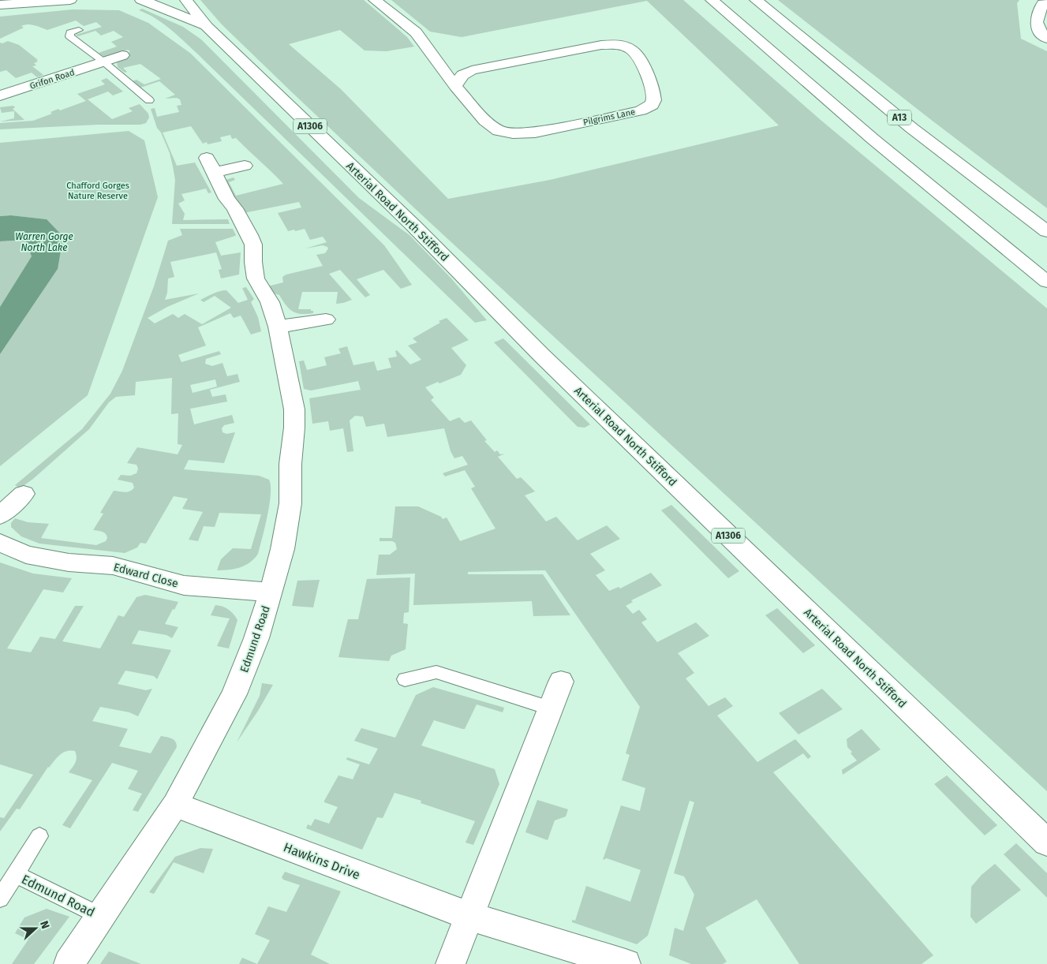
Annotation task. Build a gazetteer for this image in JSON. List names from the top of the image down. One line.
{"streets":{"main road":["Grifon Road","Pilgrims Lane","A13","A1306","Arterial Road North Stifford","Edward Close","Edmund Road","Hawkins Drive"]},"crossings":[["Edward Close","Edmund Road"],["Edmund Road","Hawkins Drive"]],"water":["Warren Gorge North Lake"],"parks":["Chafford Gorges Nature Reserve"],"north":"right"}
